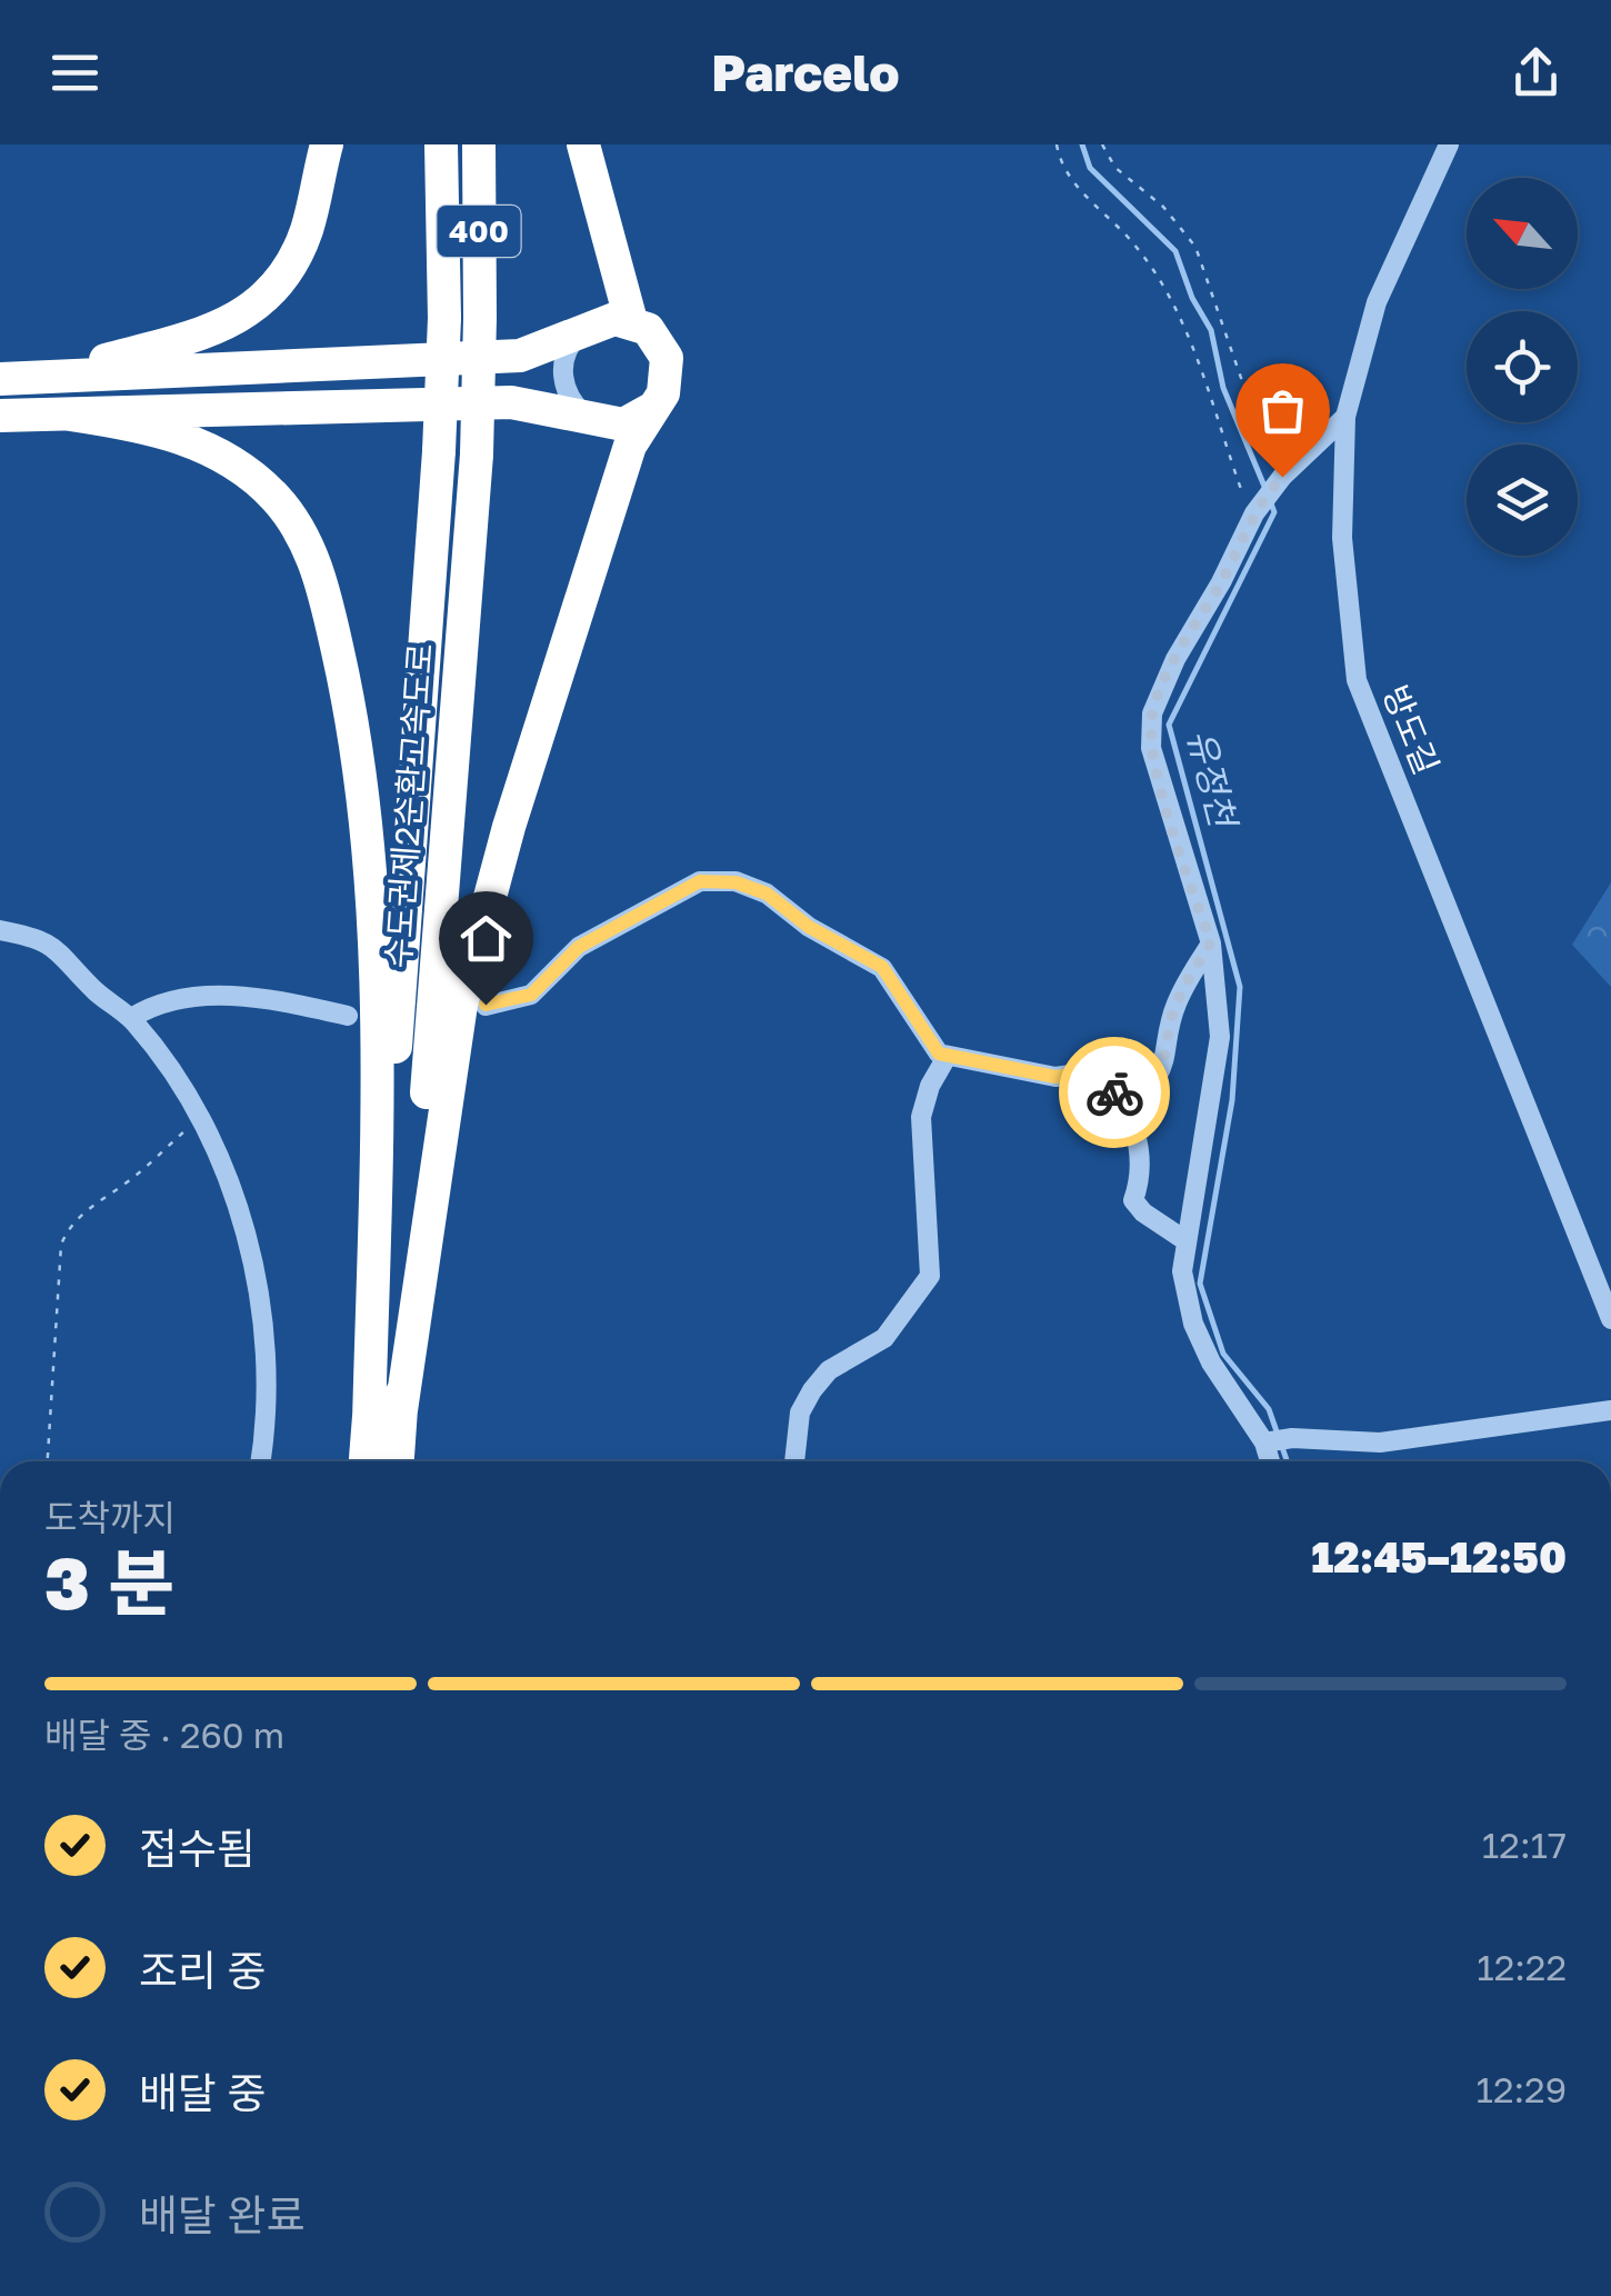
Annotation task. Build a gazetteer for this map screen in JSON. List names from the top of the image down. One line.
{"streets":{"highway":["400","수도권제2순환고속도로"],"street":["방도길"]},"water":["유정천"],"north":"top left","page":{"header":"Parcelo","heading":["3 분","도착까지","12:45–12:50"],"bar":"배달 중 · 260 m","list":[["접수됨","12:17"],["조리 중","12:22"],["배달 중","12:29"],"배달 완료"]}}
